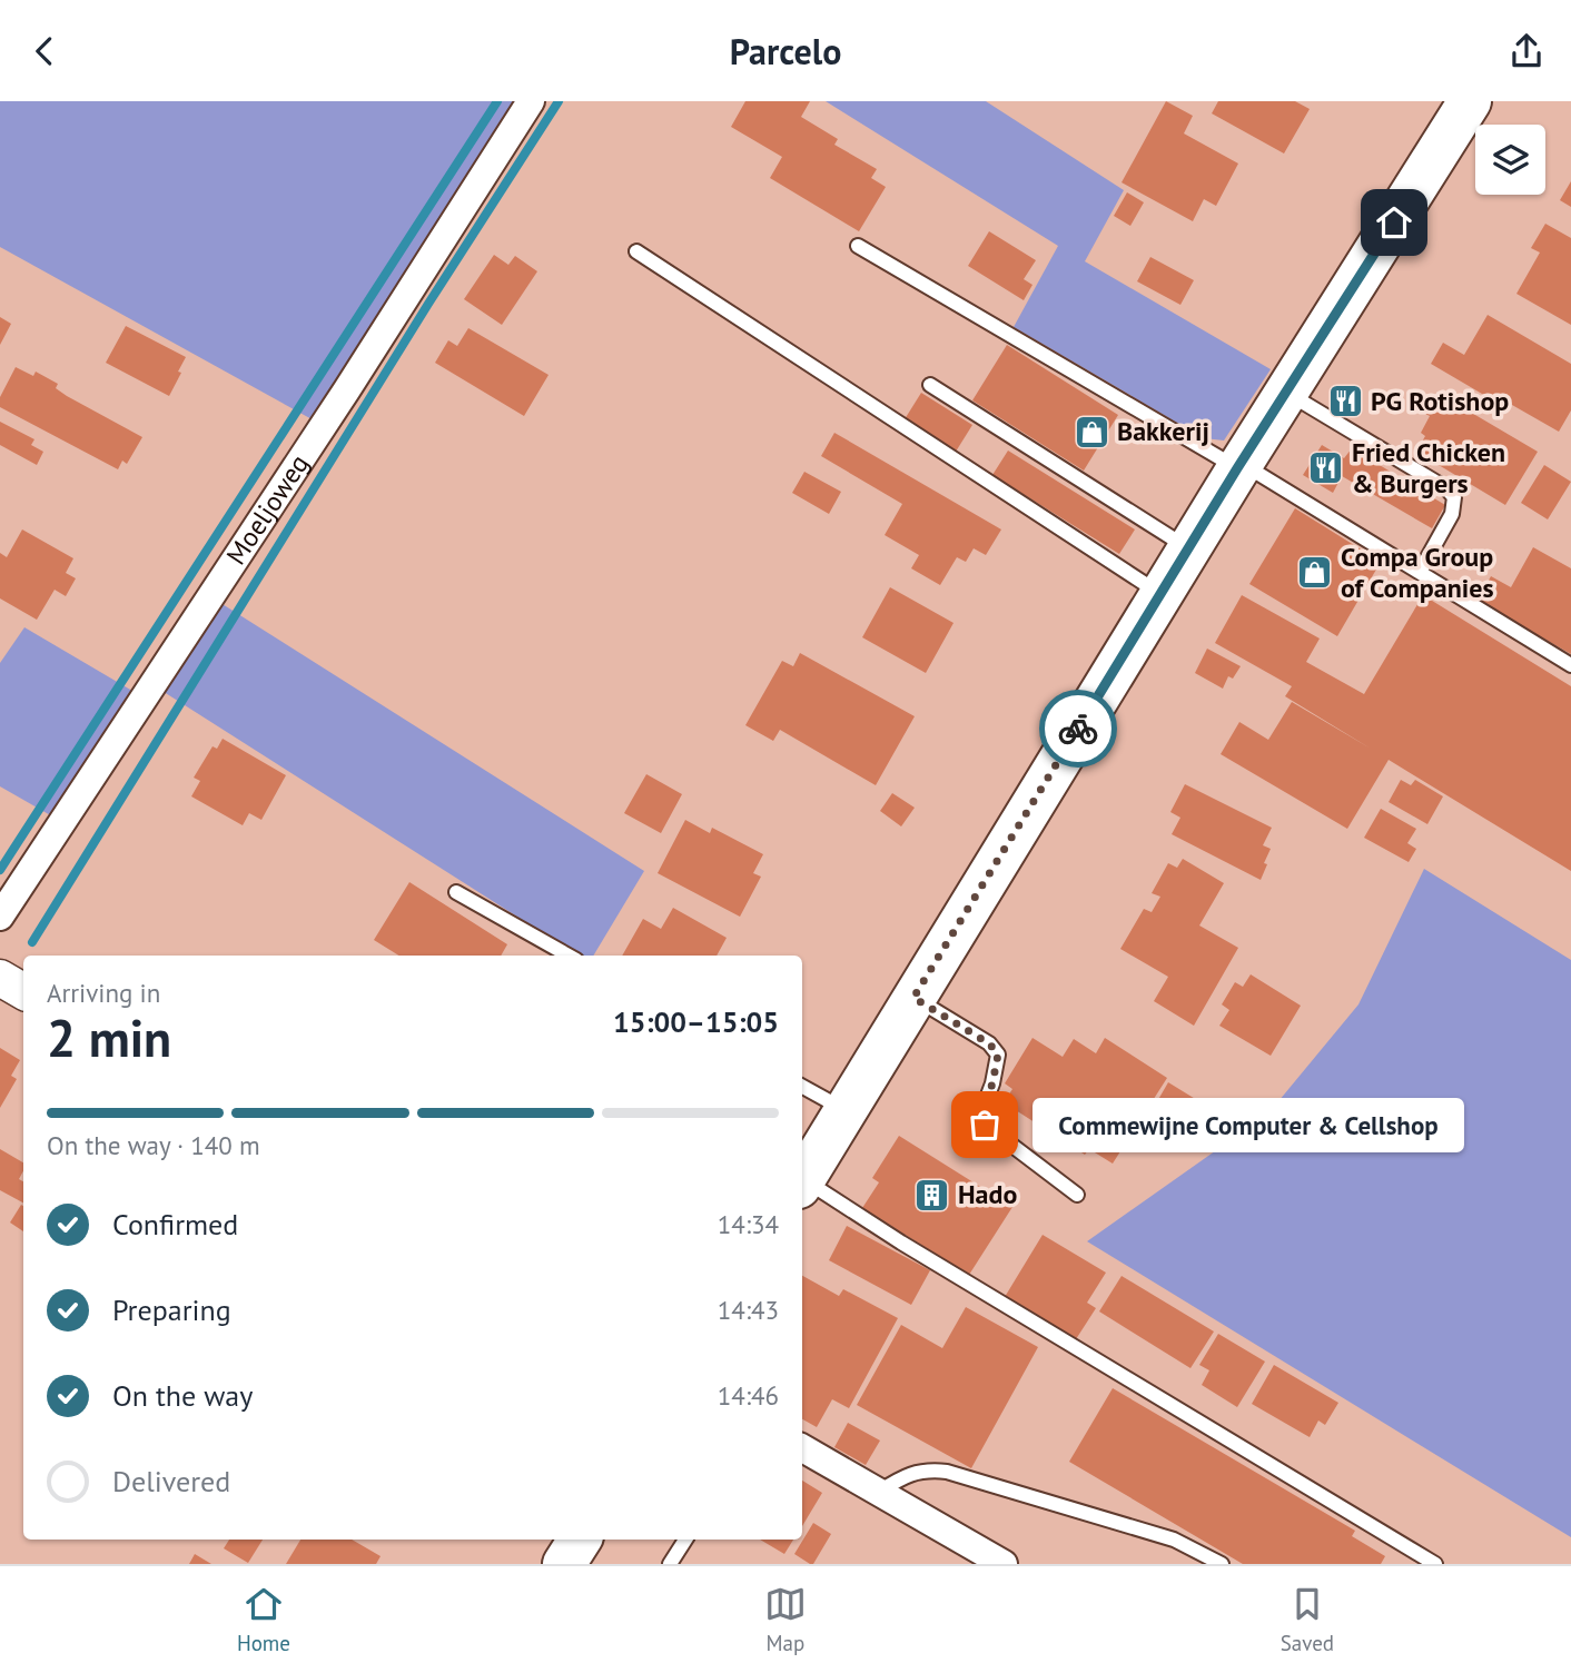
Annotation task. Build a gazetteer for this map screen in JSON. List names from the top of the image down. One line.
{"streets":{"street":["Moeljoweg"]},"places":{"restaurant":["PG Rotishop","Fried Chicken & Burgers"],"shop":["Bakkerij","Compa Group of Companies"],"other":["Commewijne Computer & Cellshop"],"building":["Hado"]},"page":{"header":"Parcelo","heading":["2 min","Arriving in","15:00–15:05"],"bar":"On the way · 140 m","bubble":"Commewijne Computer & Cellshop","list":[["Confirmed","14:34"],["Preparing","14:43"],["On the way","14:46"],"Delivered"],"tabs":["Home","Map","Saved"]}}
